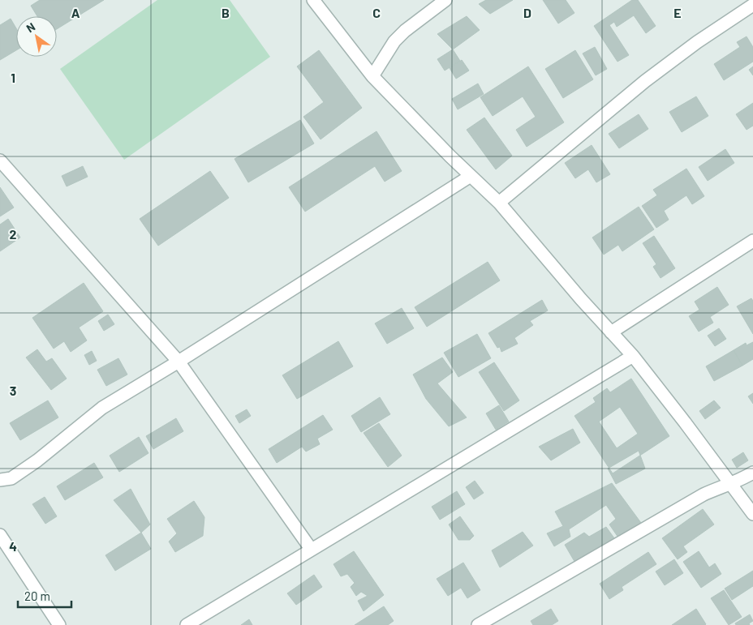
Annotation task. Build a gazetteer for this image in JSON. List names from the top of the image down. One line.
{"scale_bar":"20 m","north":"top left","grid":{"columns":["A","B","C","D","E"],"rows":["1","2","3","4"]}}
